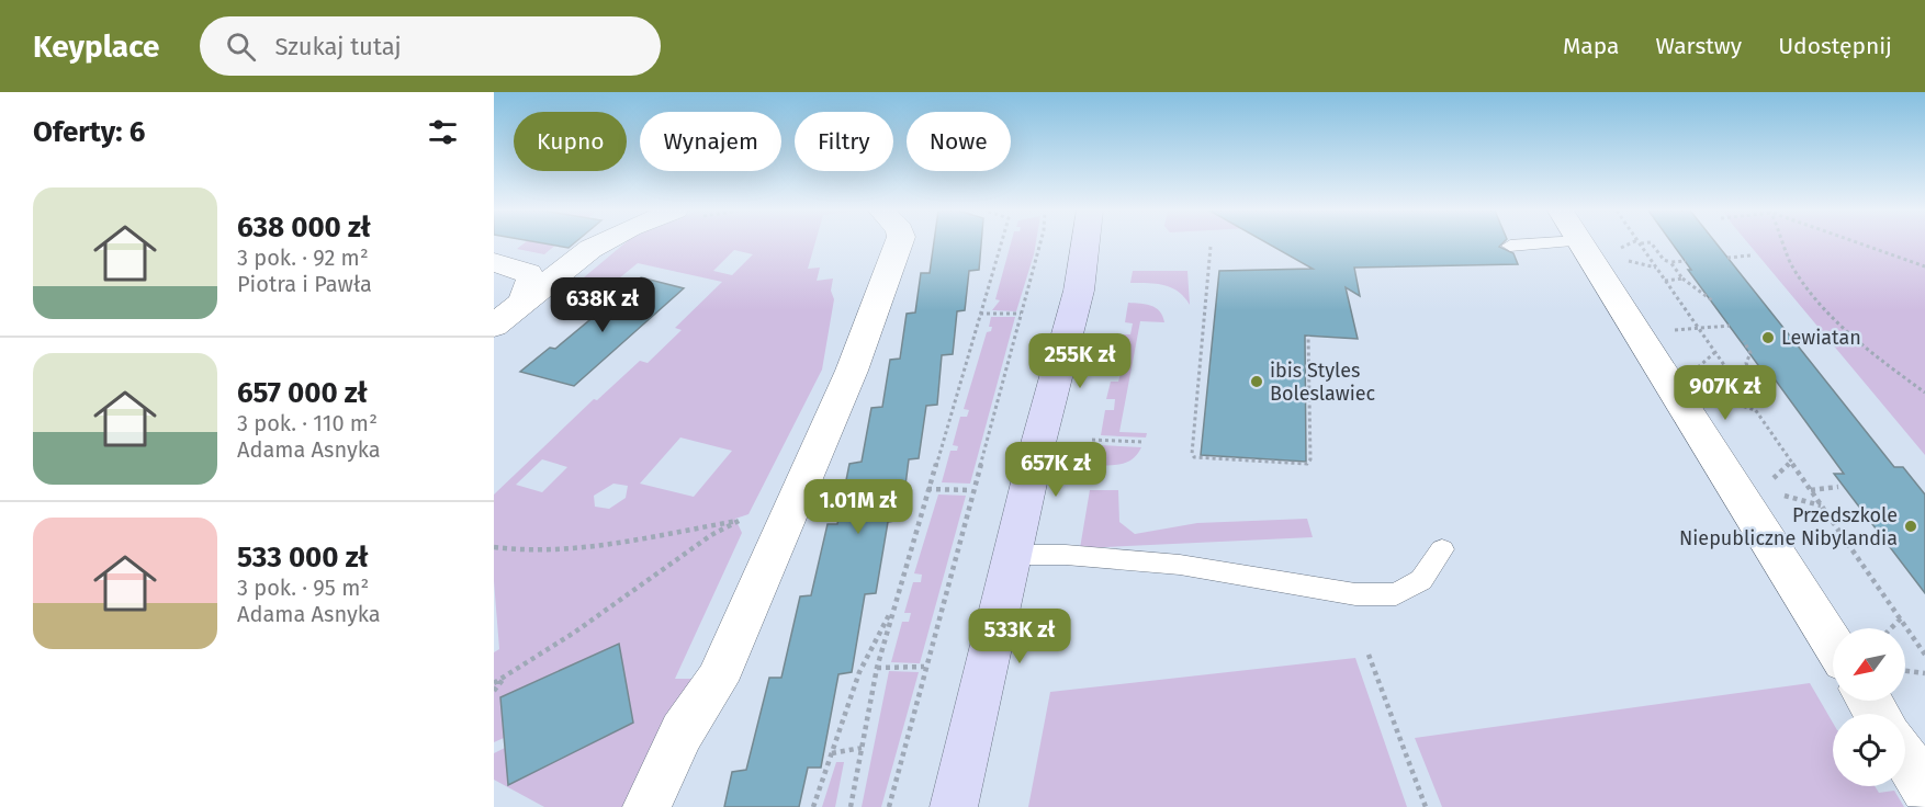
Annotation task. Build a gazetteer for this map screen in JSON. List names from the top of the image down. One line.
{"places":["Lewiatan","ibis Styles Boleslawiec","Przedszkole Niepubliczne Nibylandia"],"north":"bottom left","page":{"header":"Keyplace","search":"Szukaj tutaj","nav":["Mapa","Warstwy","Udostępnij"],"heading":"Oferty: 6","chip":["Kupno","Wynajem","Filtry","Nowe"],"list":[{"name":"638 000 zł","note":"3 pok. · 92 m² · Piotra i Pawła"},{"name":"657 000 zł","note":"3 pok. · 110 m² · Adama Asnyka"},{"name":"533 000 zł","note":"3 pok. · 95 m² · Adama Asnyka"}],"price":["638K zł","255K zł","907K zł","657K zł","1.01M zł","533K zł"]}}
